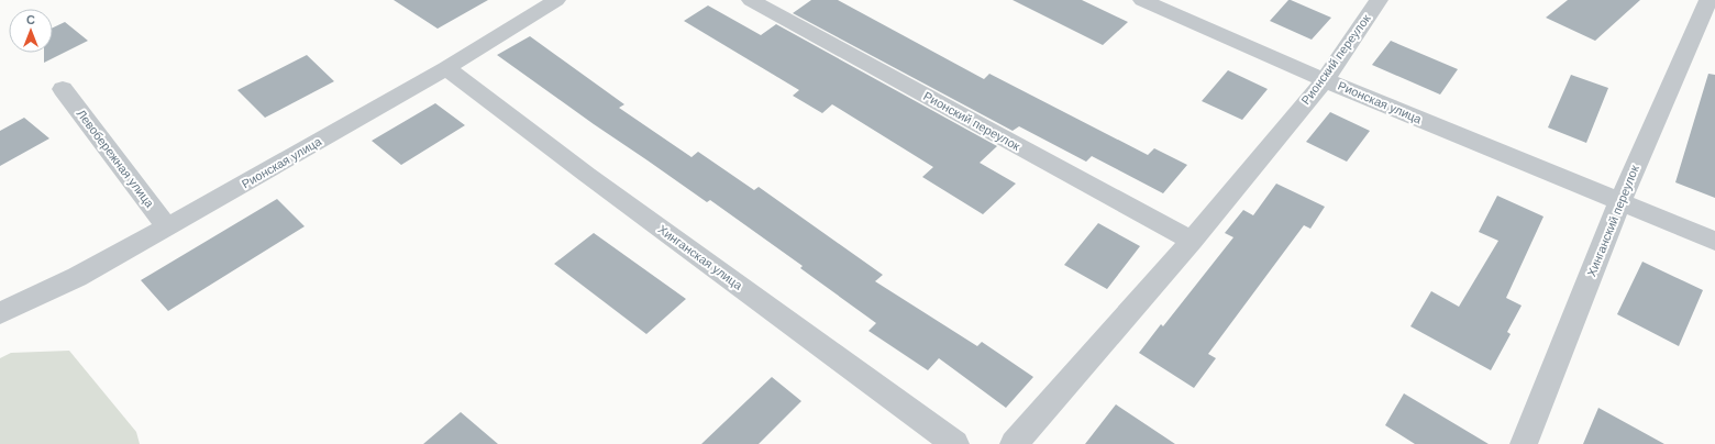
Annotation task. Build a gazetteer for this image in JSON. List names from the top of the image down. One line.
{"streets":{"street":["Рионский переулок","Рионская улица","Левобережная улица","Хинганский переулок","Хинганская улица"]},"crossings":[["Рионский переулок","Рионская улица"],["Рионская улица","Левобережная улица"],["Рионская улица","Хинганский переулок"],["Рионская улица","Хинганская улица"]],"north":"top"}
